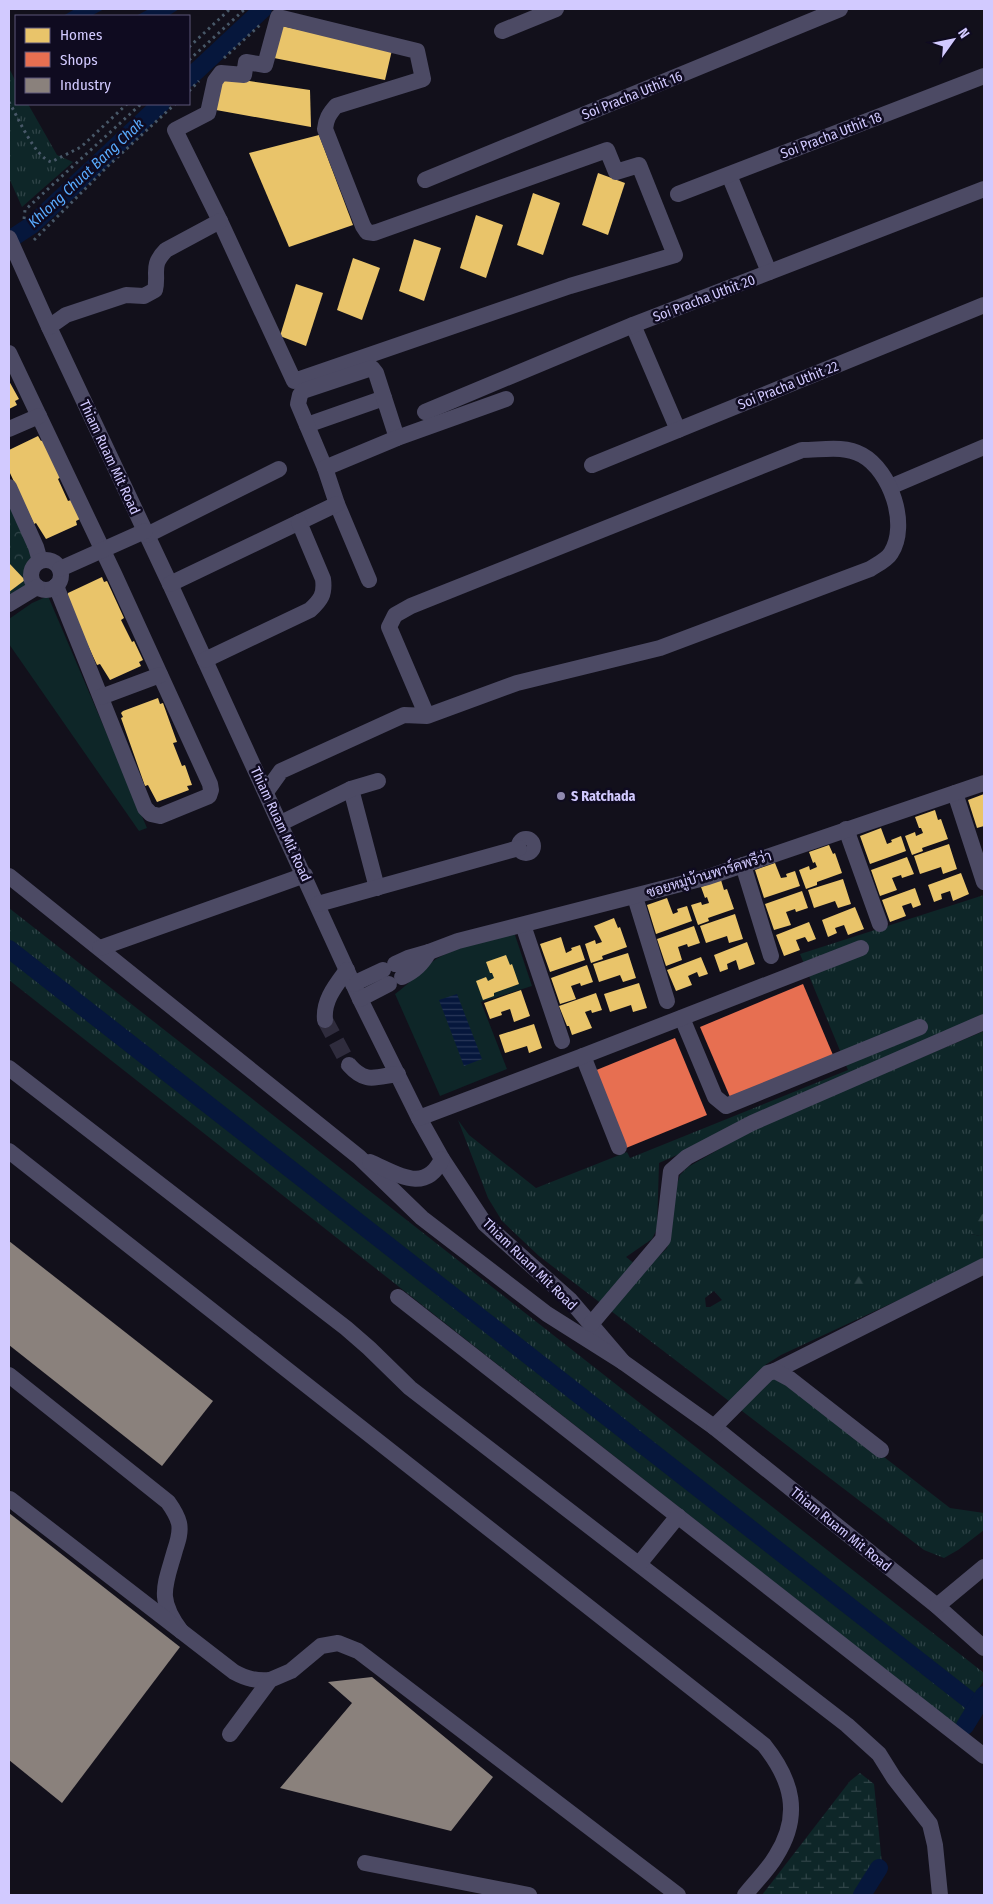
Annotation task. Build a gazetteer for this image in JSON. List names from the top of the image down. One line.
{"streets":{"street":["Soi Pracha Uthit 16","Soi Pracha Uthit 18","Soi Pracha Uthit 20","Soi Pracha Uthit 22","Thiam Ruam Mit Road","ซอยหมู่บ้านพาร์คพรีว่า"]},"crossings":[["Thiam Ruam Mit Road","ซอยหมู่บ้านพาร์คพรีว่า"]],"water":["Khlong Chuat Bang Chak"],"places":["S Ratchada"],"legend":["Homes","Shops","Industry"],"north":"top right"}
